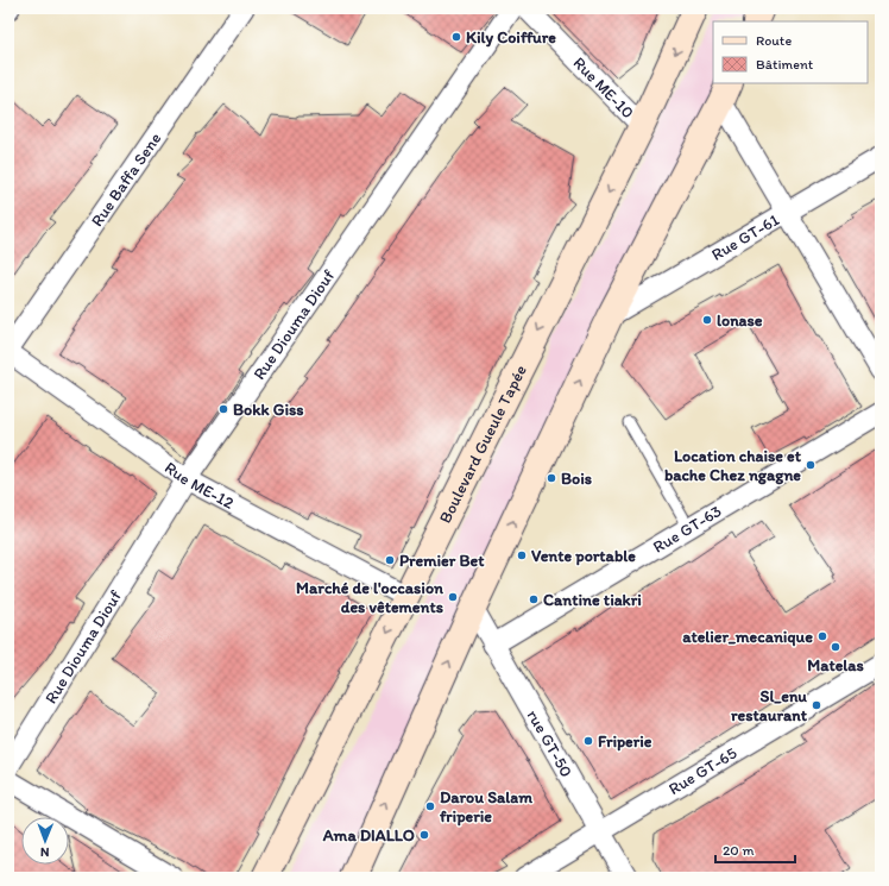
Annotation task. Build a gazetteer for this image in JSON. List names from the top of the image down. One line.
{"streets":{"street":["Rue ME-10","Rue Baffa Sene","Rue GT-61","Rue Diouma Diouf","Boulevard Gueule Tapée","Rue ME-12","Rue GT-63","rue GT-50","Rue GT-65"]},"crossings":[["Rue ME-10","Boulevard Gueule Tapée"],["Rue Baffa Sene","Rue ME-12"],["Rue Diouma Diouf","Rue ME-12"],["Boulevard Gueule Tapée","Rue ME-12"],["Rue GT-63","rue GT-50"],["rue GT-50","Rue GT-65"]],"places":["Kily Coiffure","lonase","Bokk Giss","Location chaise et bache Chez ngagne","Bois","Vente portable","Premier Bet","Marché de l'occasion des vêtements","Cantine tiakri","atelier_mecanique","Matelas","Sl_enu restaurant","Friperie","Darou Salam friperie","Ama DIALLO"],"legend":["Route","Bâtiment"],"scale_bar":"20 m","north":"bottom"}
